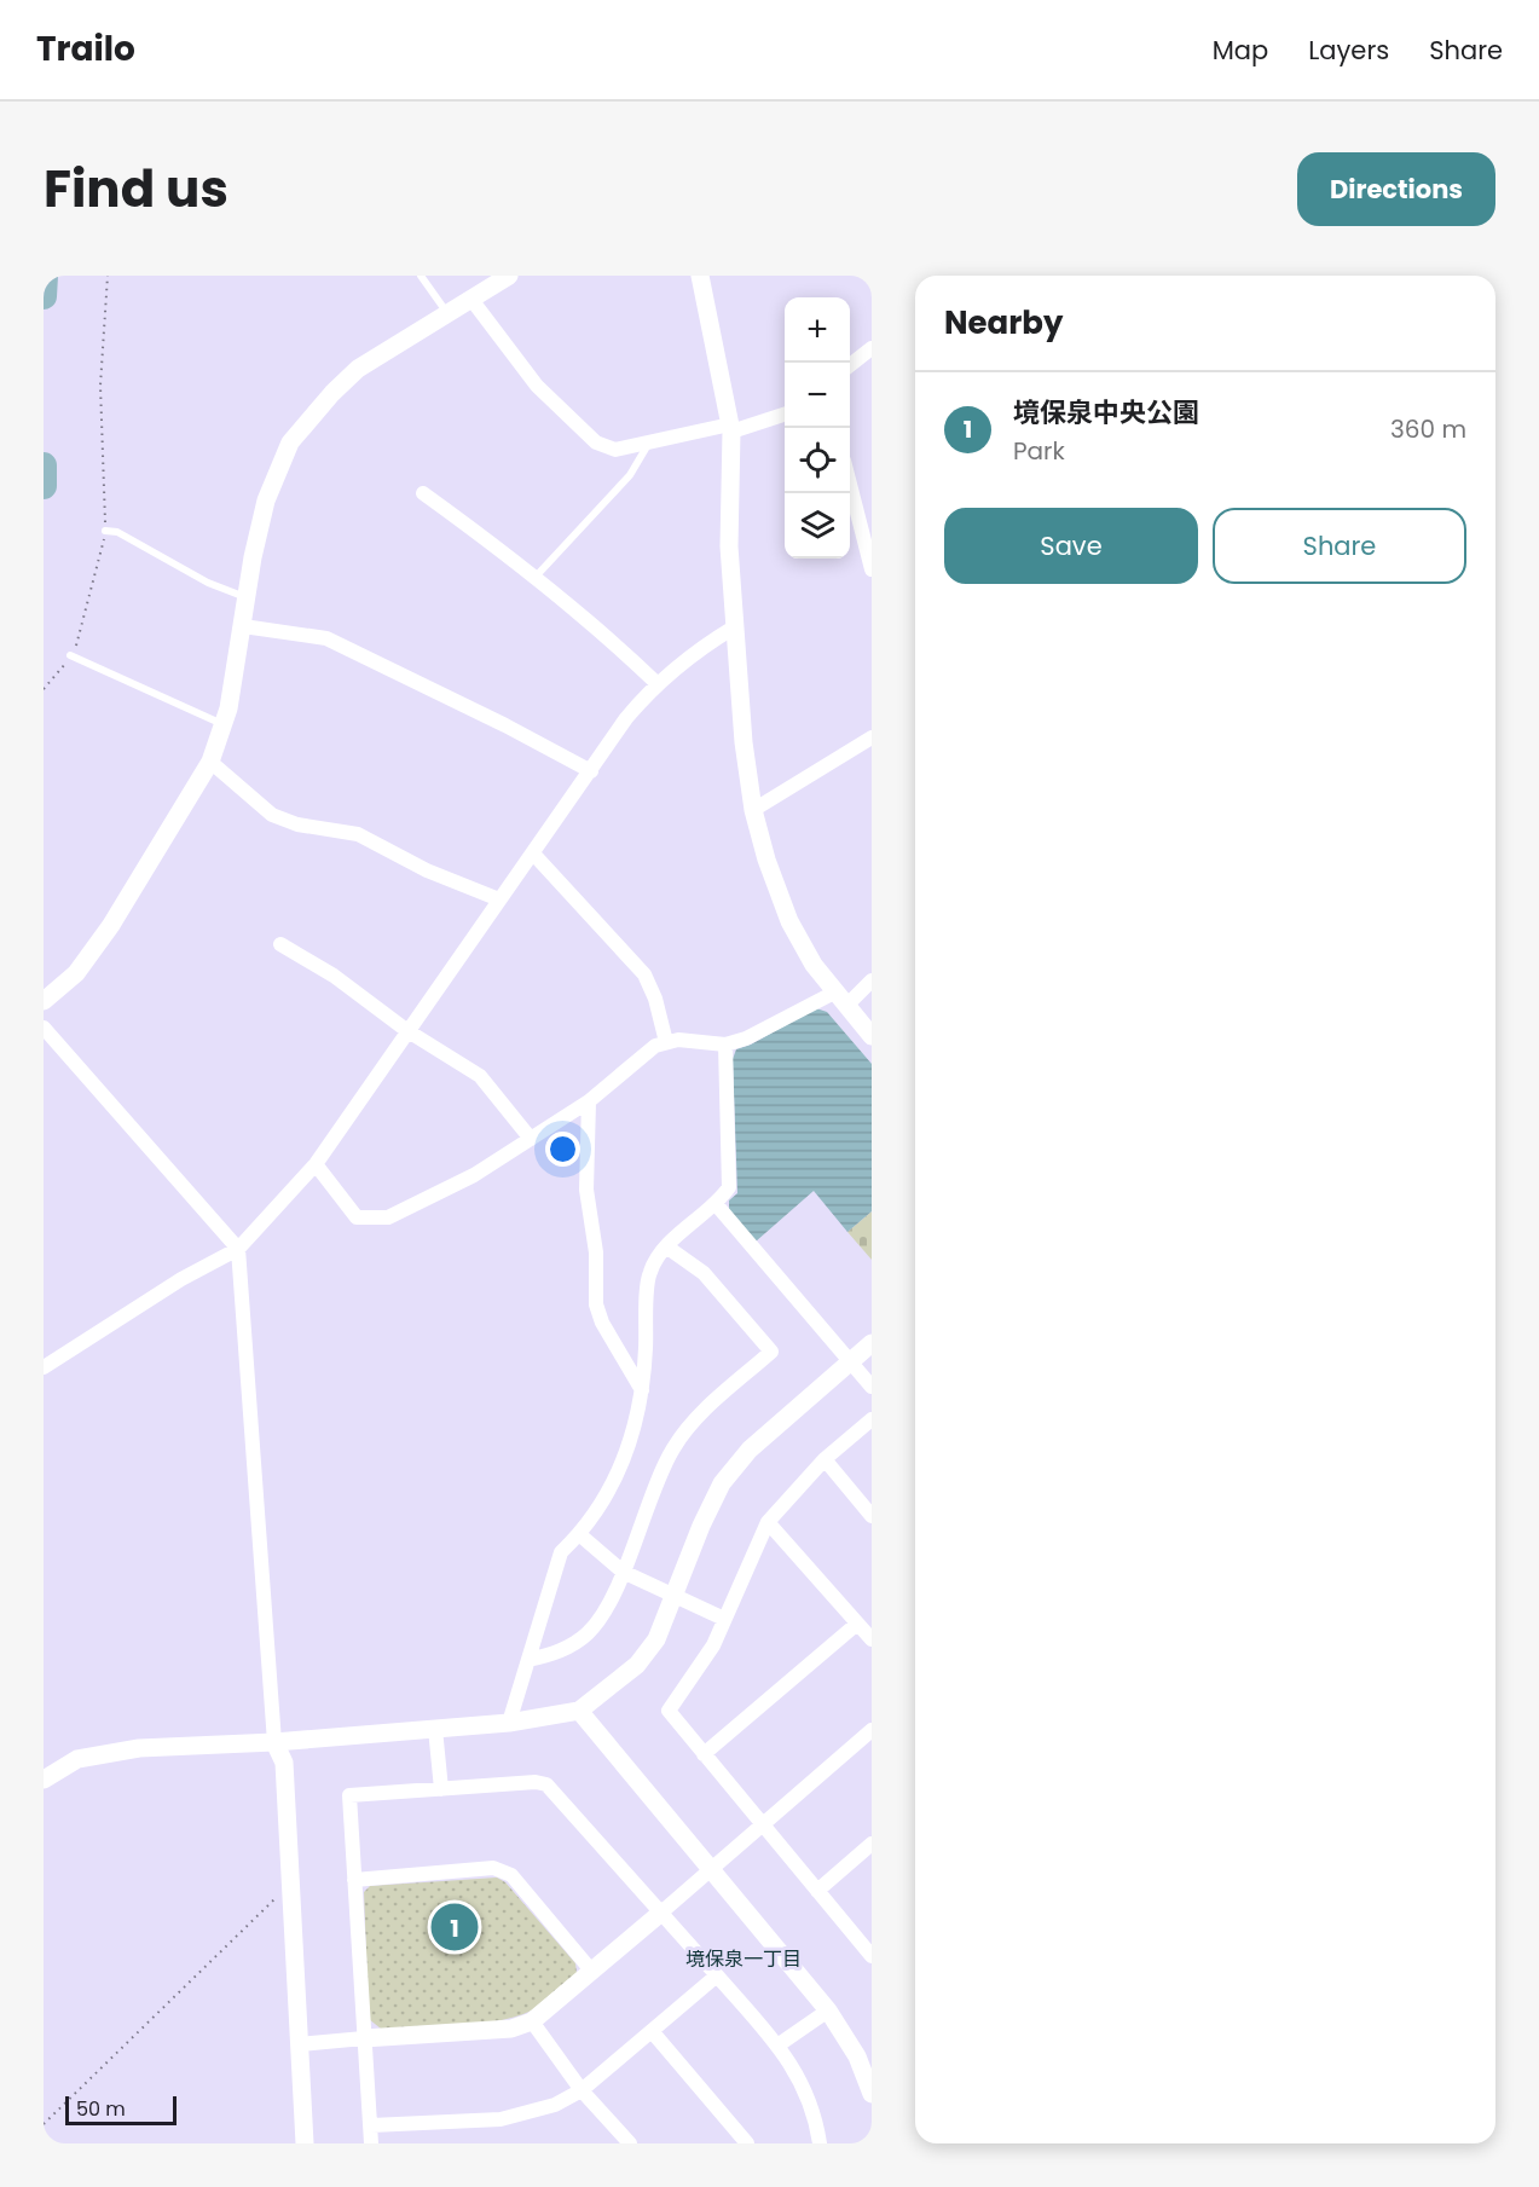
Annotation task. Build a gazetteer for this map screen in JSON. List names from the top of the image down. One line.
{"districts":["境保泉一丁目"],"scale_bar":"50 m","page":{"header":"Trailo","nav":["Map","Layers","Share"],"title":"Find us","buttons":["Directions",["Save","Share"]],"heading":"Nearby","map_buttons":["+","−"],"list":[{"mark":"1","name":"境保泉中央公園","note":"Park","value":"360 m"}],"pins":"1","scale":"50 m"}}
